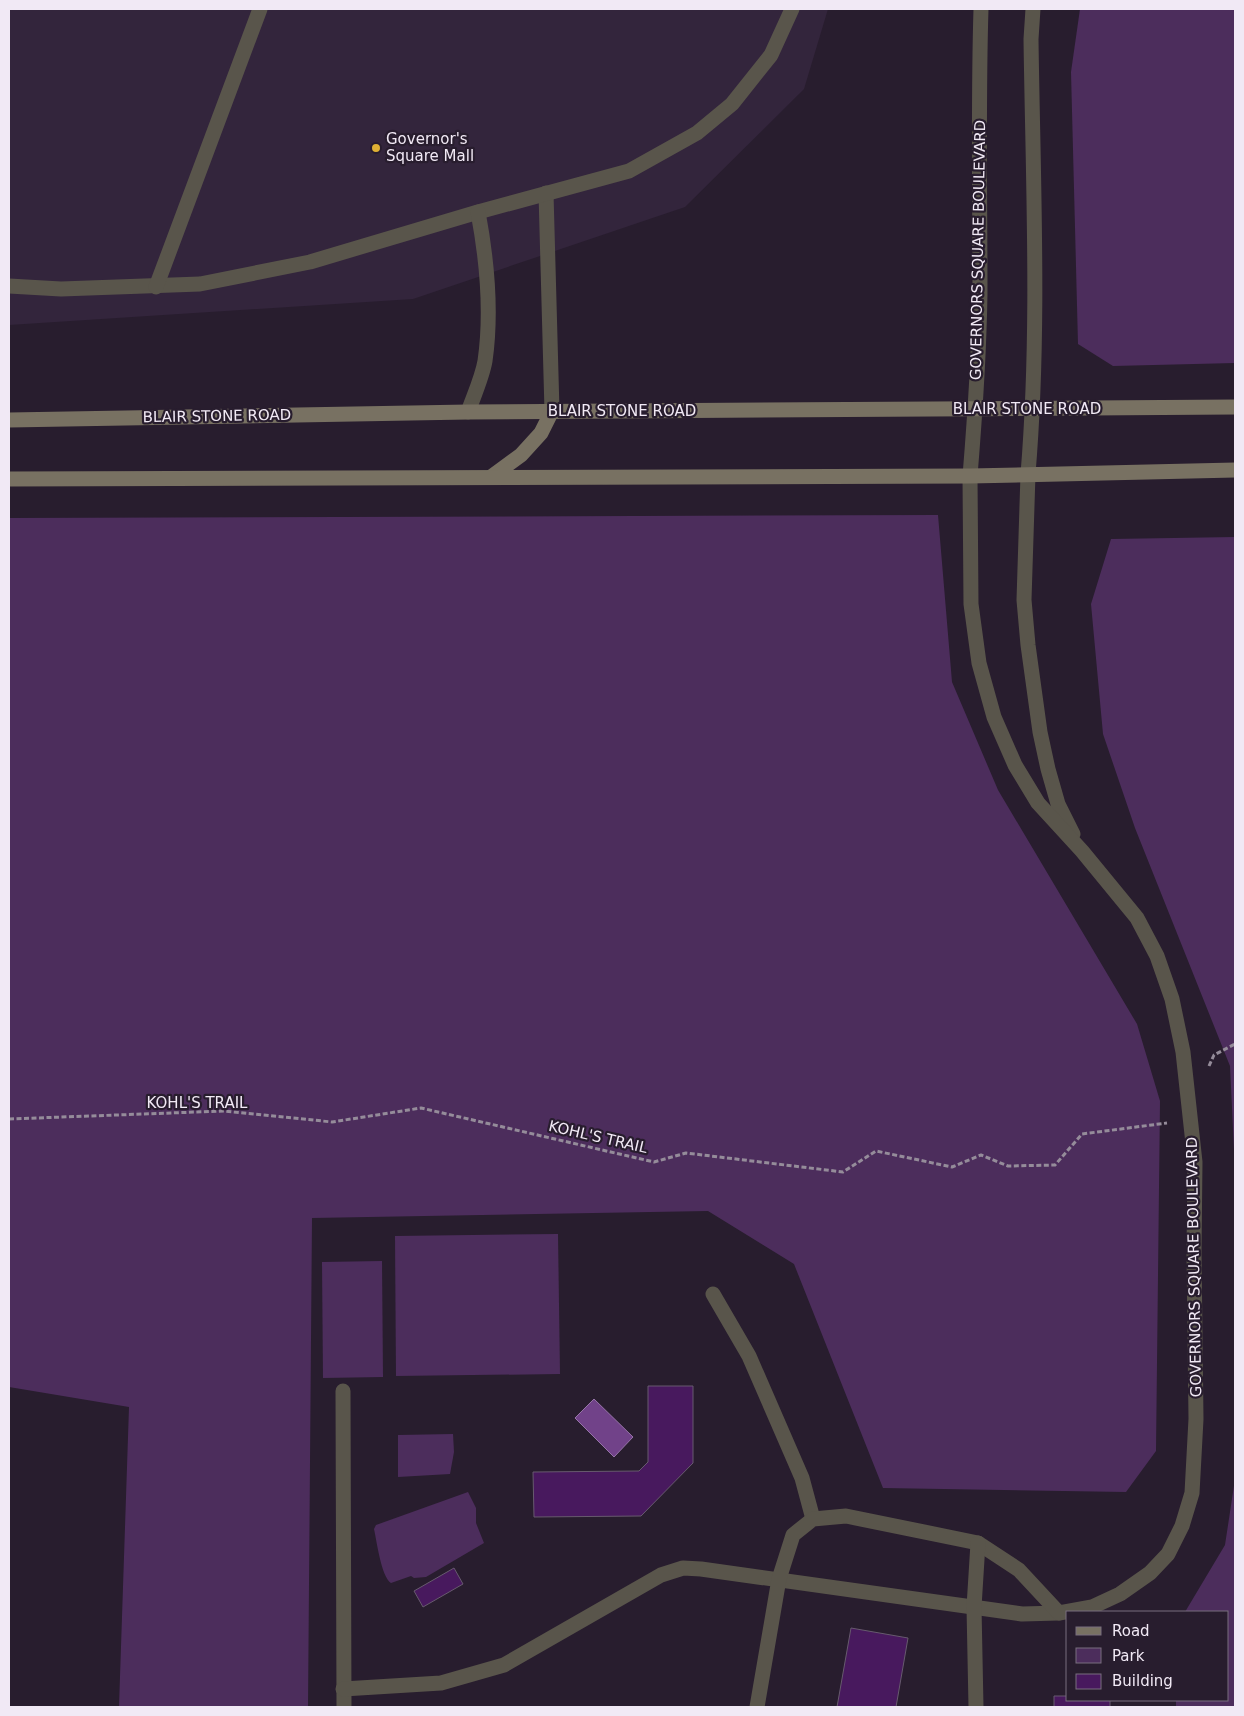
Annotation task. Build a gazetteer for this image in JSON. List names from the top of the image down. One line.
{"streets":{"main road":["BLAIR STONE ROAD"],"street":["GOVERNORS SQUARE BOULEVARD"],"path":["KOHL'S TRAIL"]},"crossings":[["GOVERNORS SQUARE BOULEVARD","BLAIR STONE ROAD"],["GOVERNORS SQUARE BOULEVARD","KOHL'S TRAIL"]],"places":["Governor's Square Mall"],"legend":["Road","Park","Building"]}
